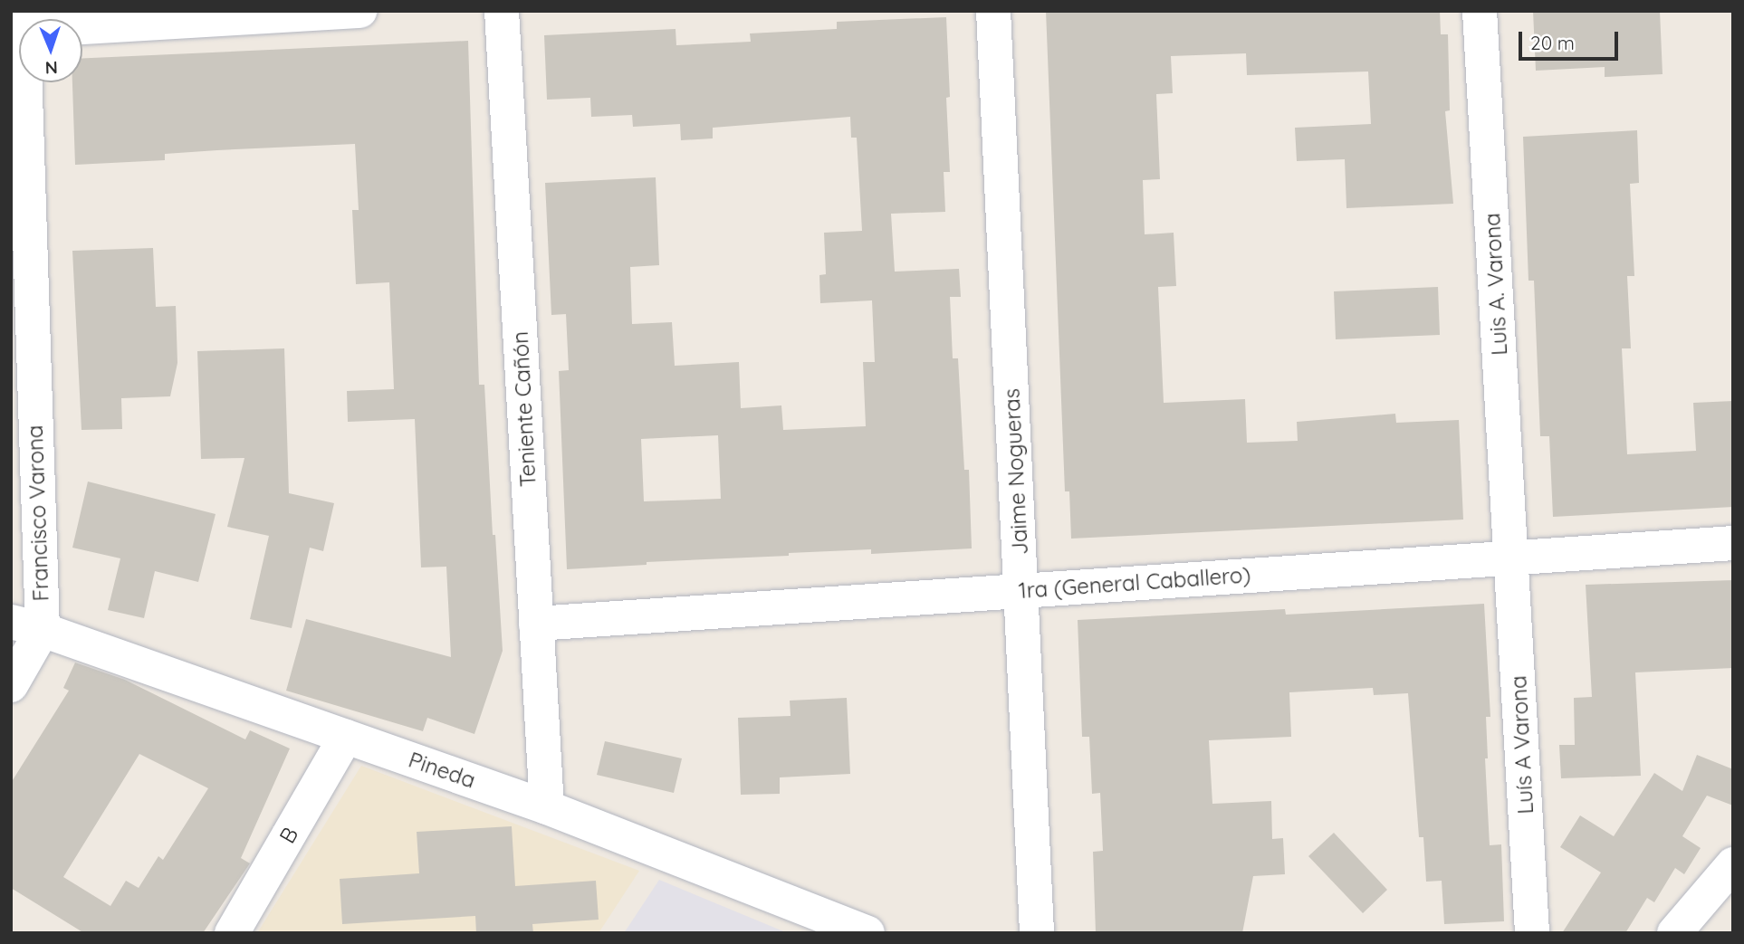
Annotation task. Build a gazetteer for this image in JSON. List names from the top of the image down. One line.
{"streets":{"street":["Luis A. Varona","Teniente Cañón","Jaime Nogueras","Francisco Varona","1ra (General Caballero)","Luís A Varona","Pineda","B"]},"crossings":[["Luis A. Varona","1ra (General Caballero)"],["Luis A. Varona","Luís A Varona"],["Teniente Cañón","1ra (General Caballero)"],["Teniente Cañón","Pineda"],["Jaime Nogueras","1ra (General Caballero)"],["Francisco Varona","Pineda"],["1ra (General Caballero)","Luís A Varona"],["Pineda","B"]],"scale_bar":"20 m","north":"bottom"}
